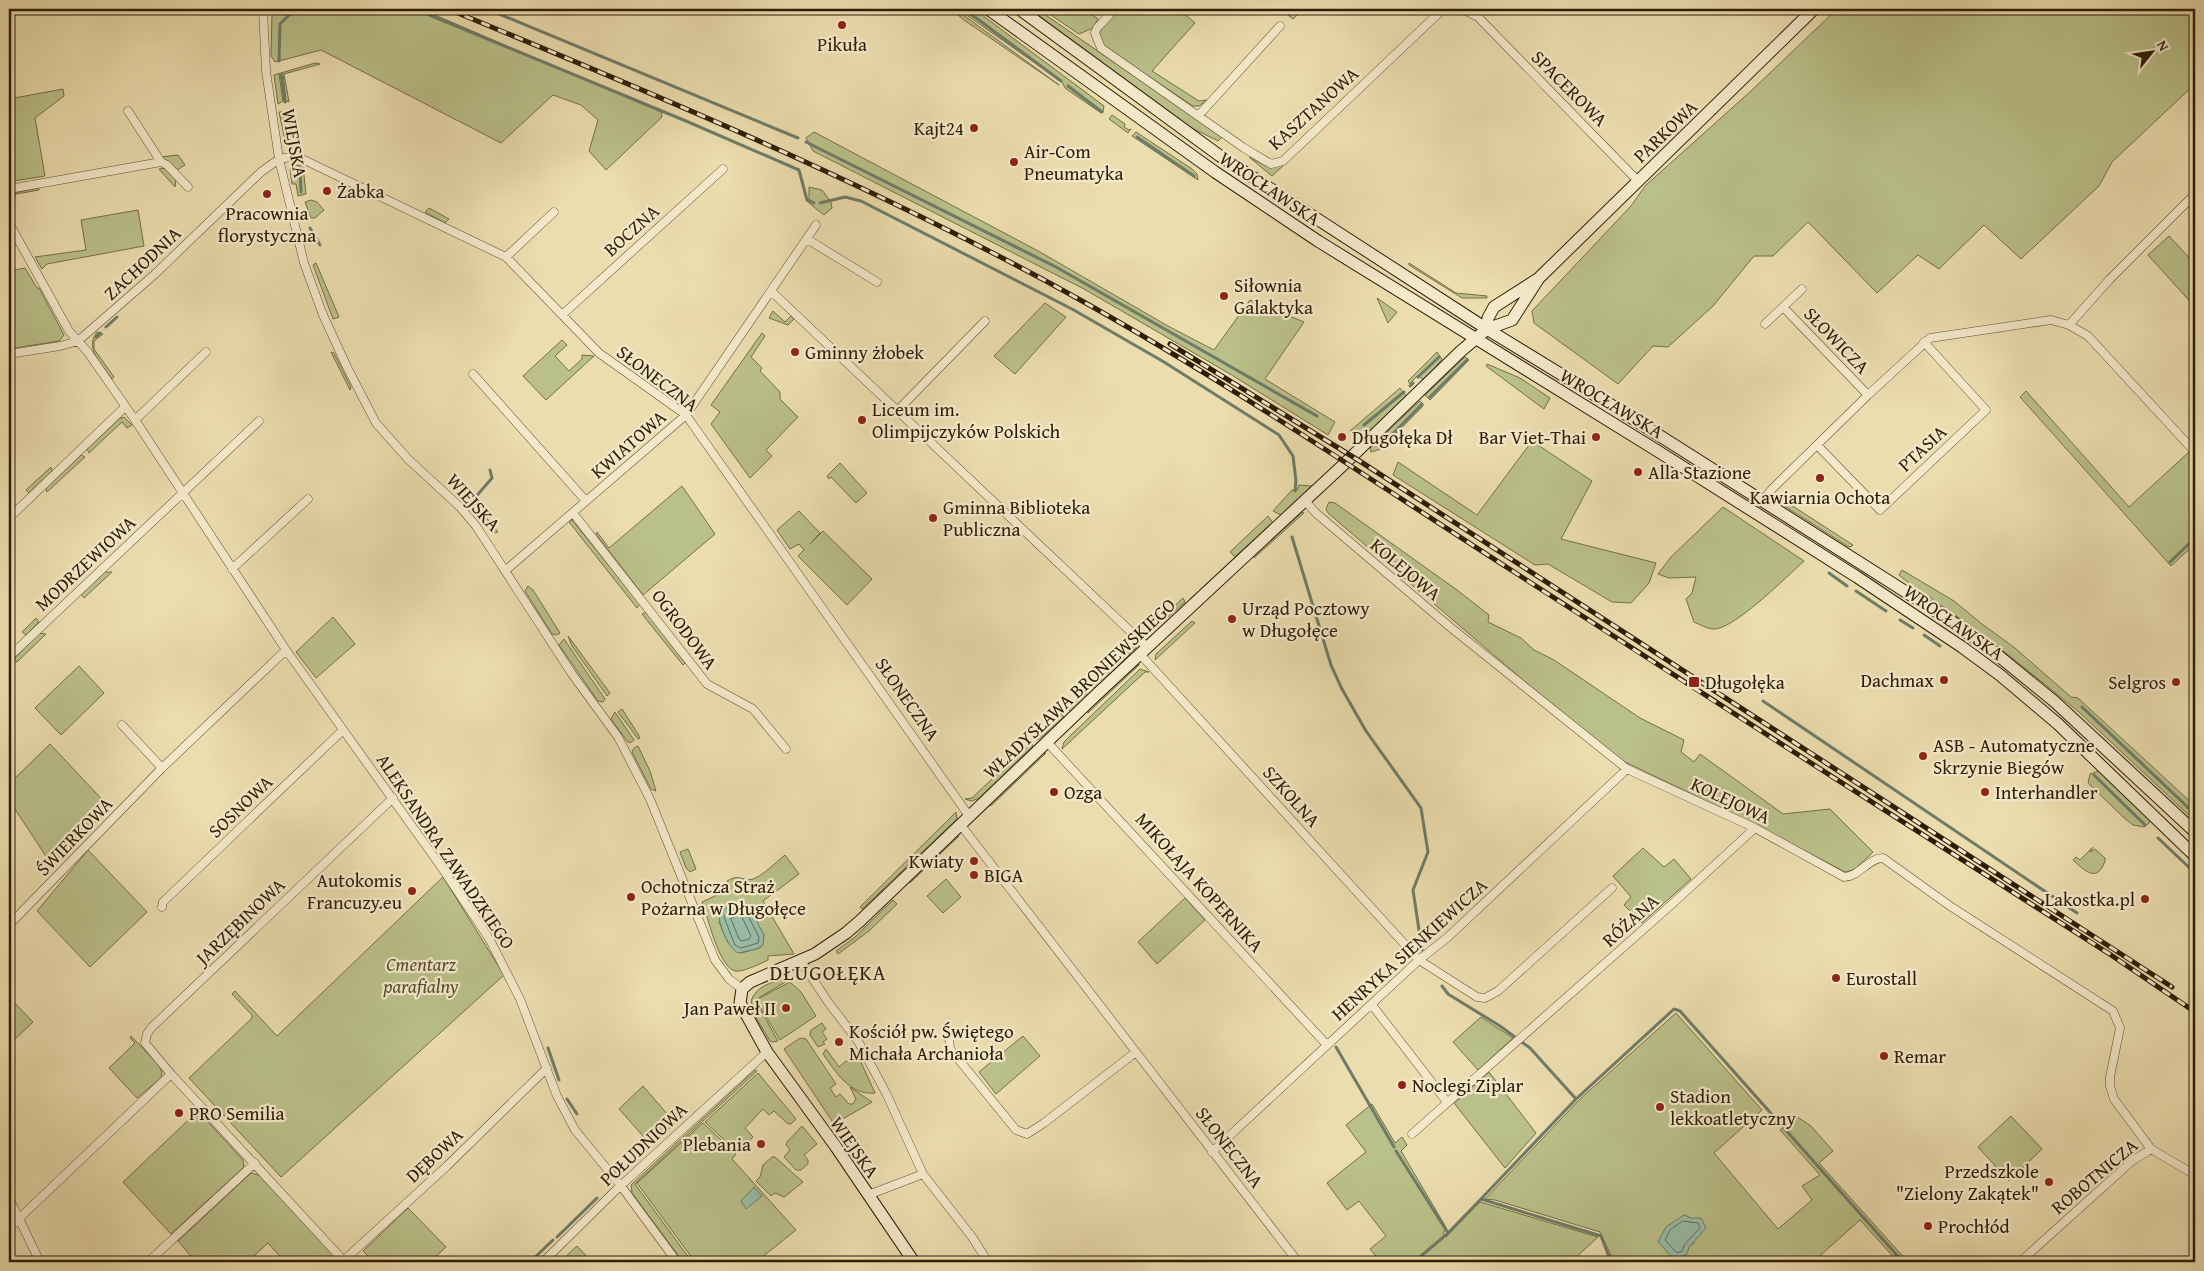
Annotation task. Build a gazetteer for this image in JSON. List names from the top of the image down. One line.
{"streets":{"main road":["PARKOWA","WIEJSKA","WROCŁAWSKA","WŁADYSŁAWA BRONIEWSKIEGO"],"street":["SPACEROWA","KASZTANOWA","BOCZNA","ZACHODNIA","SŁOWICZA","SŁONECZNA","KWIATOWA","PTASIA","MODRZEWIOWA","KOLEJOWA","OGRODOWA","SZKOLNA","SOSNOWA","ŚWIERKOWA","ALEKSANDRA ZAWADZKIEGO","MIKOŁAJA KOPERNIKA","RÓŻANA","JARZĘBINOWA","HENRYKA SIENKIEWICZA","POŁUDNIOWA","DĘBOWA","ROBOTNICZA"]},"crossings":[["SPACEROWA","PARKOWA"],["PARKOWA","WROCŁAWSKA"],["PARKOWA","WŁADYSŁAWA BRONIEWSKIEGO"],["WIEJSKA","ZACHODNIA"],["WIEJSKA","SŁONECZNA"],["WIEJSKA","KWIATOWA"],["WIEJSKA","WŁADYSŁAWA BRONIEWSKIEGO"],["WIEJSKA","POŁUDNIOWA"],["WROCŁAWSKA","WŁADYSŁAWA BRONIEWSKIEGO"],["BOCZNA","SŁONECZNA"],["ZACHODNIA","SŁONECZNA"],["ZACHODNIA","ALEKSANDRA ZAWADZKIEGO"],["SŁONECZNA","KWIATOWA"],["SŁONECZNA","WŁADYSŁAWA BRONIEWSKIEGO"],["SŁONECZNA","HENRYKA SIENKIEWICZA"],["KWIATOWA","OGRODOWA"],["KWIATOWA","SZKOLNA"],["MODRZEWIOWA","ALEKSANDRA ZAWADZKIEGO"],["KOLEJOWA","WŁADYSŁAWA BRONIEWSKIEGO"],["KOLEJOWA","RÓŻANA"],["KOLEJOWA","HENRYKA SIENKIEWICZA"],["KOLEJOWA","ROBOTNICZA"],["WŁADYSŁAWA BRONIEWSKIEGO","SZKOLNA"],["WŁADYSŁAWA BRONIEWSKIEGO","MIKOŁAJA KOPERNIKA"],["SZKOLNA","HENRYKA SIENKIEWICZA"],["SOSNOWA","ALEKSANDRA ZAWADZKIEGO"],["ŚWIERKOWA","ALEKSANDRA ZAWADZKIEGO"],["ALEKSANDRA ZAWADZKIEGO","JARZĘBINOWA"],["ALEKSANDRA ZAWADZKIEGO","POŁUDNIOWA"],["ALEKSANDRA ZAWADZKIEGO","DĘBOWA"],["MIKOŁAJA KOPERNIKA","HENRYKA SIENKIEWICZA"],["JARZĘBINOWA","DĘBOWA"]],"districts":["DŁUGOŁĘKA"],"parks":["Cmentarz parafialny"],"places":{"other":["Pikuła","Kajt24","Air-Com Pneumatyka","Żabka","Pracownia florystyczna","Siłownia Galaktyka","Gminny żłobek","Liceum im. Olimpijczyków Polskich","Długołęka Dł","Bar Viet-Thai","Alla Stazione","Kawiarnia Ochota","Gminna Biblioteka Publiczna","Urząd Pocztowy w Długołęce","Dachmax","Selgros","ASB - Automatyczne Skrzynie Biegów","Ozga","Interhandler","Kwiaty","BIGA","Autokomis Francuzy.eu","Ochotnicza Straż Pożarna w Długołęce","Lakostka.pl","Eurostall","Jan Paweł II","Kościół pw. Świętego Michała Archanioła","Remar","Noclegi Ziplar","Stadion lekkoatletyczny","PRO Semilia","Plebania","Przedszkole \"Zielony Zakątek\"","Prochłód"],"transit":["Długołęka"]},"north":"top right"}
